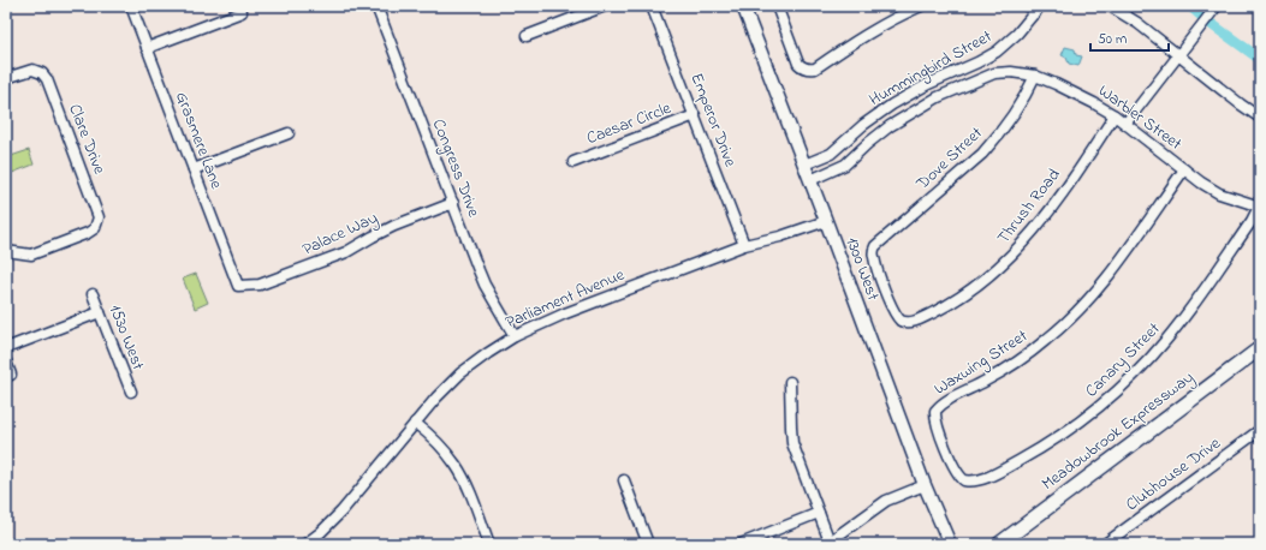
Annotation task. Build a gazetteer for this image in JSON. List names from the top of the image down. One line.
{"streets":{"main road":["Meadowbrook Expressway"],"street":["Hummingbird Street","Warbler Street","Emperor Drive","Caesar Circle","Clare Drive","Grasmere Lane","Dove Street","Congress Drive","Thrush Road","Palace Way","1300 West","Parliament Avenue","1530 West","Canary Street","Waxwing Street","Clubhouse Drive"]},"crossings":[["Hummingbird Street","Warbler Street"],["Hummingbird Street","1300 West"],["Warbler Street","Dove Street"],["Warbler Street","Thrush Road"],["Warbler Street","Canary Street"],["Warbler Street","Waxwing Street"],["Emperor Drive","Caesar Circle"],["Emperor Drive","Parliament Avenue"],["Grasmere Lane","Palace Way"],["Dove Street","Thrush Road"],["Congress Drive","Palace Way"],["Congress Drive","Parliament Avenue"],["1300 West","Parliament Avenue"],["Canary Street","Waxwing Street"]],"scale_bar":"50 m"}
